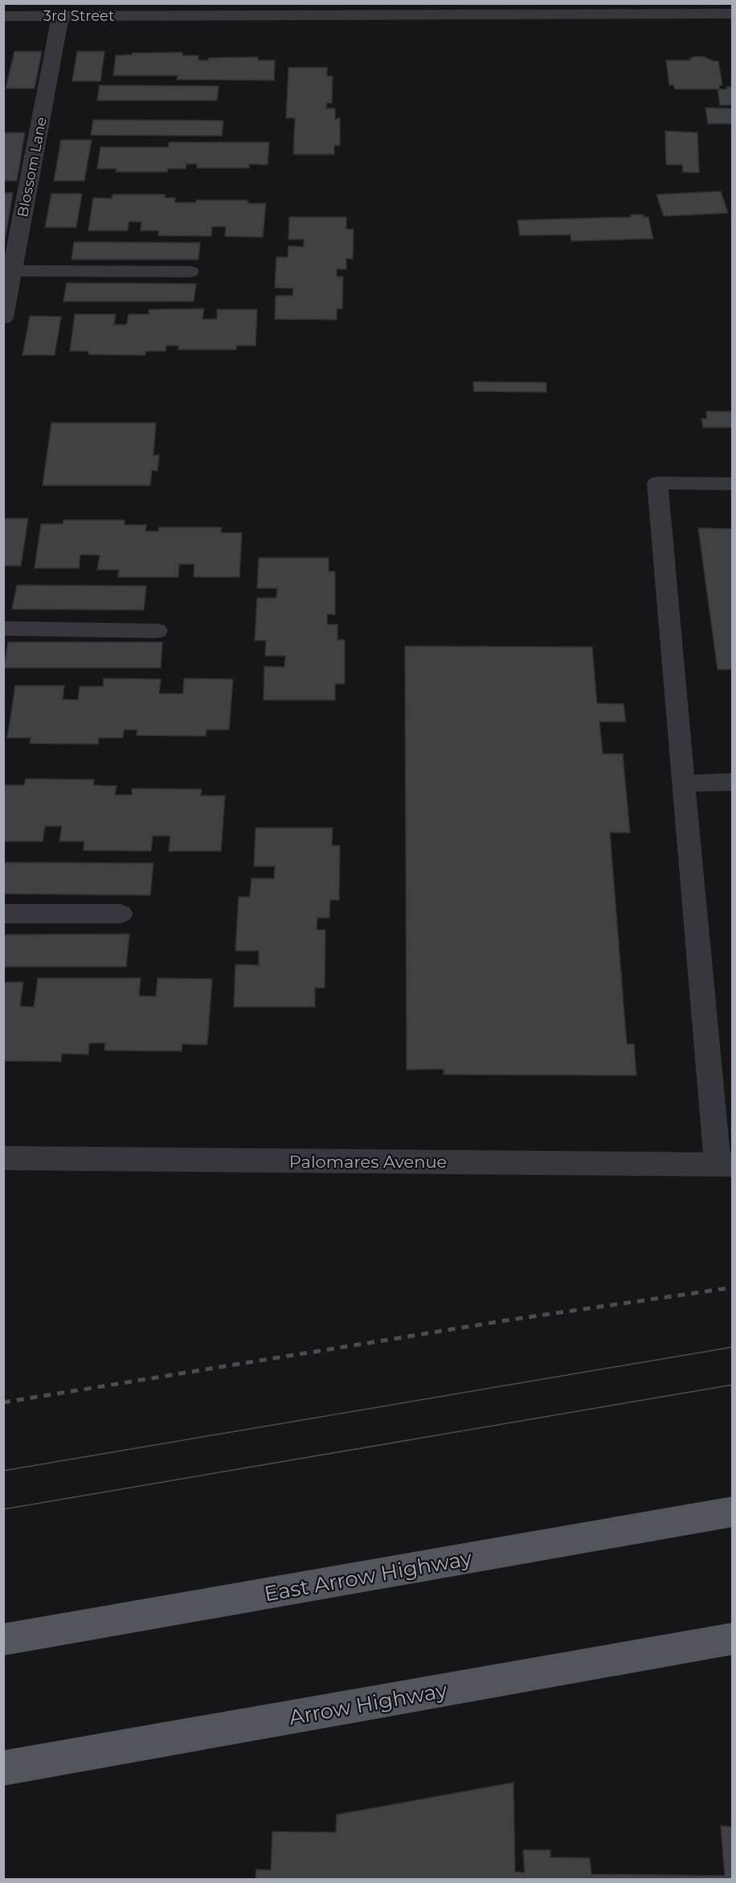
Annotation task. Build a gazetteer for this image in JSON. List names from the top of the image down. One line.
{"streets":{"main road":["East Arrow Highway","Arrow Highway"],"street":["3rd Street","Blossom Lane","Palomares Avenue"]},"crossings":[["3rd Street","Blossom Lane"]]}
